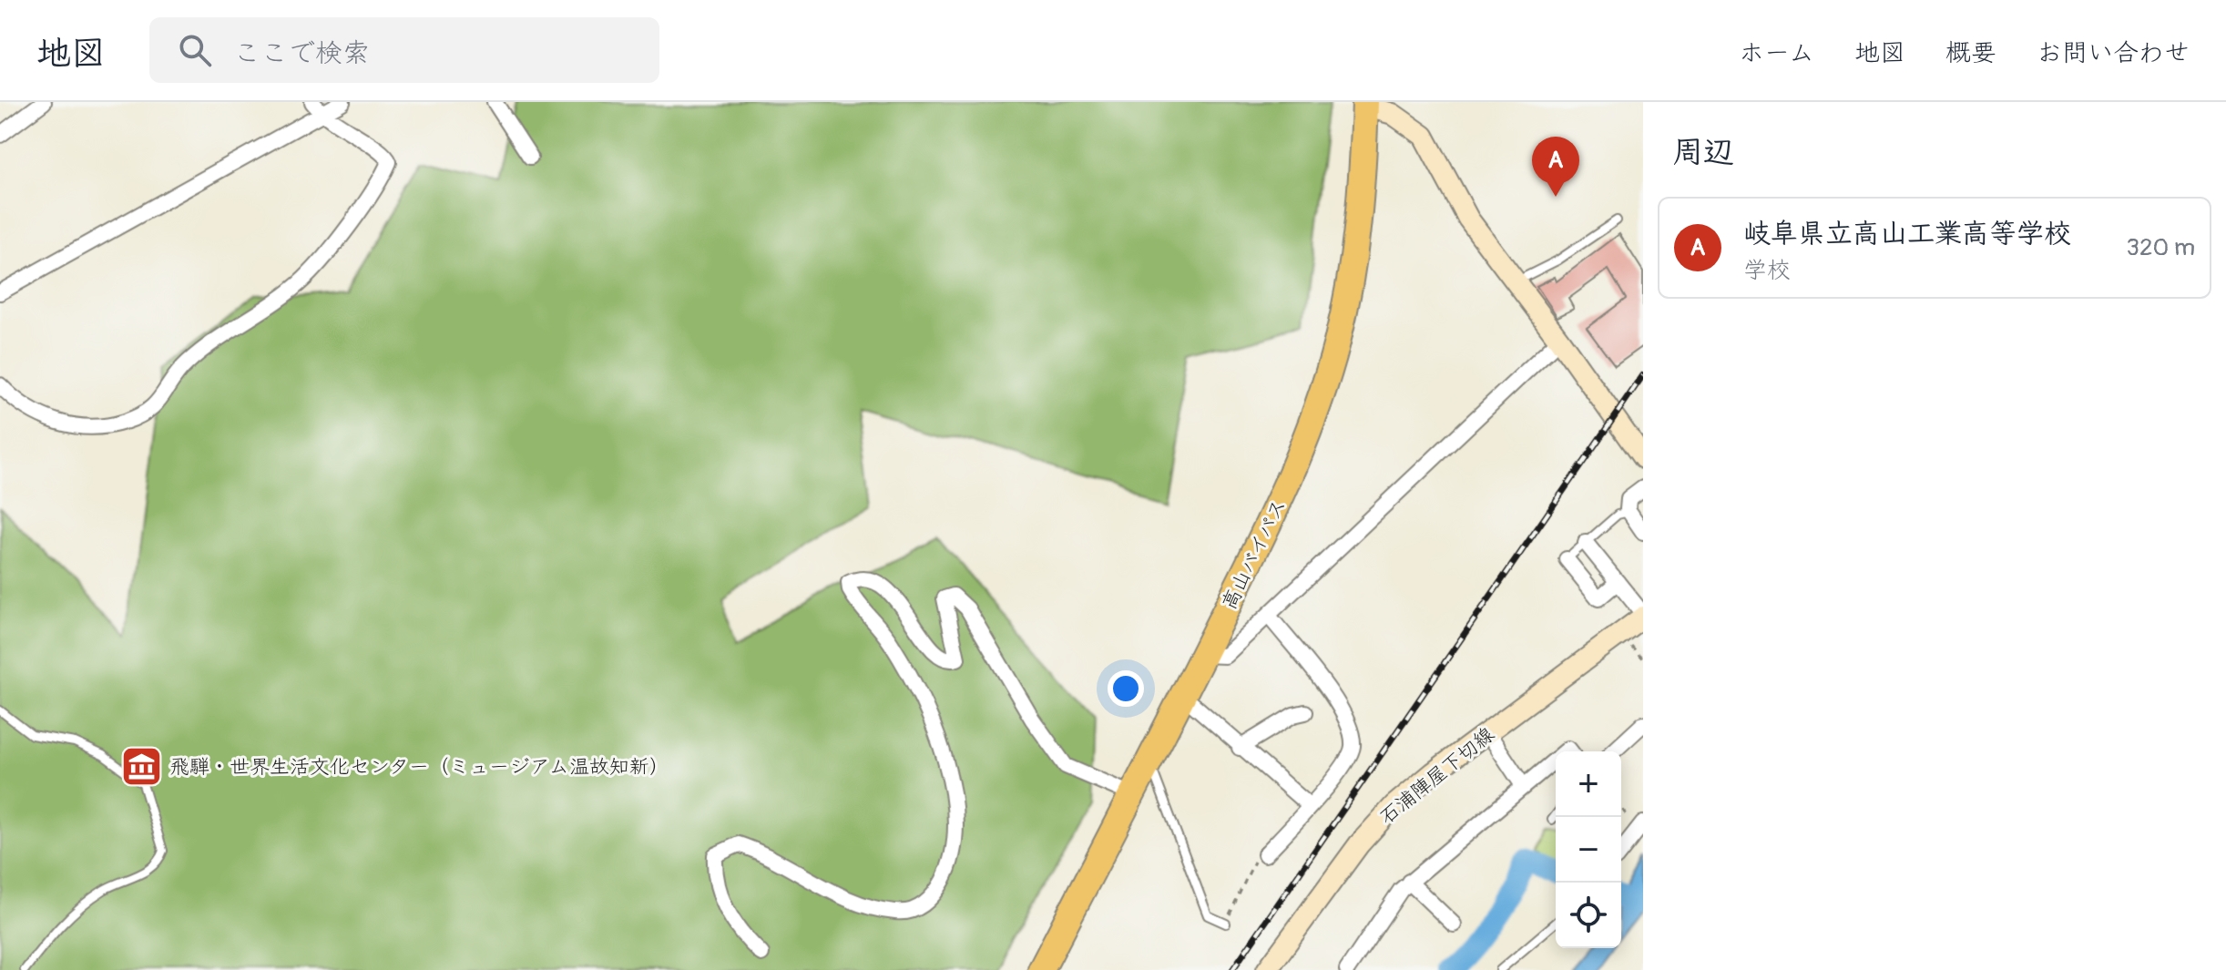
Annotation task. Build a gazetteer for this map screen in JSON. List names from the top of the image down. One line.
{"streets":{"highway":["高山バイパス"],"main road":["石浦陣屋下切線"]},"places":{"museum":["飛騨・世界生活文化センター（ミュージアム温故知新）"]},"page":{"header":"地図","search":"ここで検索","nav":["ホーム","地図","概要","お問い合わせ"],"heading":"周辺","pins":"A","list":[{"mark":"A","name":"岐阜県立高山工業高等学校","note":"学校","value":"320 m"}],"map_buttons":["+","−"]}}
